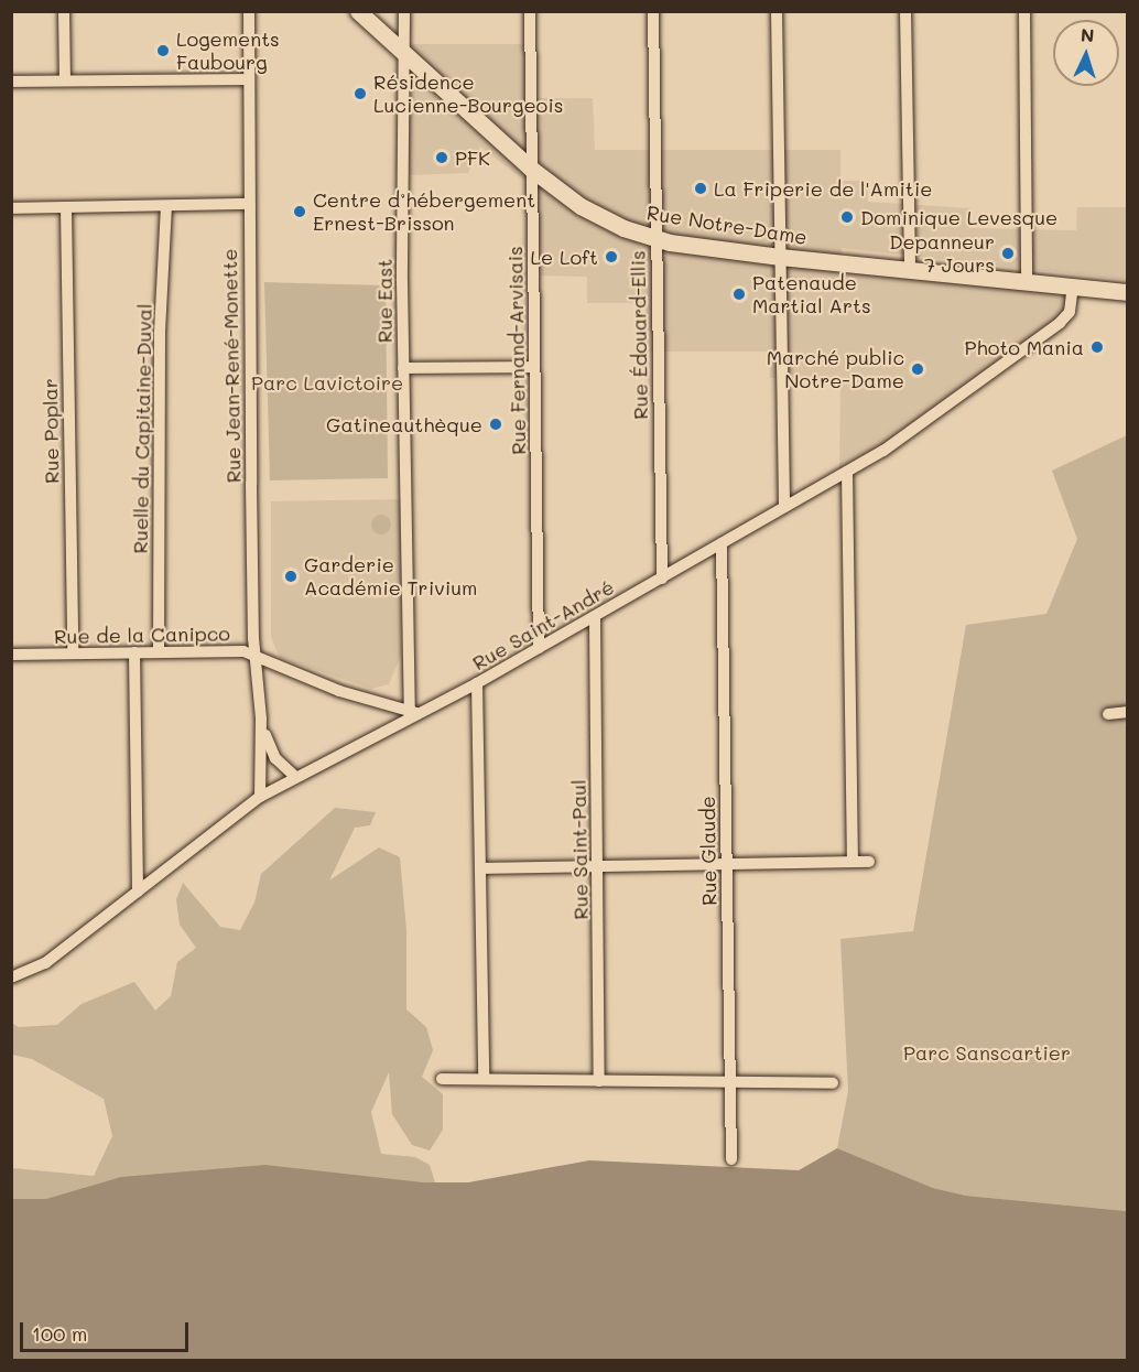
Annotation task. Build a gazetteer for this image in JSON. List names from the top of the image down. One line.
{"streets":{"street":["Rue Notre-Dame","Rue East","Rue Édouard-Ellis","Rue Fernand-Arvisais","Rue Jean-René-Monette","Ruelle du Capitaine-Duval","Rue Poplar","Rue Saint-André","Rue de la Canipco","Rue Saint-Paul","Rue Glaude"]},"crossings":[["Rue Notre-Dame","Rue East"],["Rue Notre-Dame","Rue Édouard-Ellis"],["Rue Notre-Dame","Rue Fernand-Arvisais"],["Rue Notre-Dame","Rue Saint-André"],["Rue East","Rue Saint-André"],["Rue East","Rue de la Canipco"],["Rue Édouard-Ellis","Rue Saint-André"],["Rue Fernand-Arvisais","Rue Saint-André"],["Rue Jean-René-Monette","Rue Saint-André"],["Rue Jean-René-Monette","Rue de la Canipco"],["Ruelle du Capitaine-Duval","Rue de la Canipco"],["Rue Poplar","Rue de la Canipco"],["Rue Saint-André","Rue de la Canipco"],["Rue Saint-André","Rue Saint-Paul"],["Rue Saint-André","Rue Glaude"]],"parks":["Parc Lavictoire","Parc Sanscartier"],"places":["Logements Faubourg","Résidence Lucienne-Bourgeois","PFK","La Friperie de l'Amitie","Centre d’hébergement Ernest-Brisson","Dominique Levesque","Depanneur 7 Jours","Le Loft","Patenaude Martial Arts","Photo Mania","Marché public Notre-Dame","Gatineauthèque","Garderie Académie Trivium"],"scale_bar":"100 m","north":"top"}
